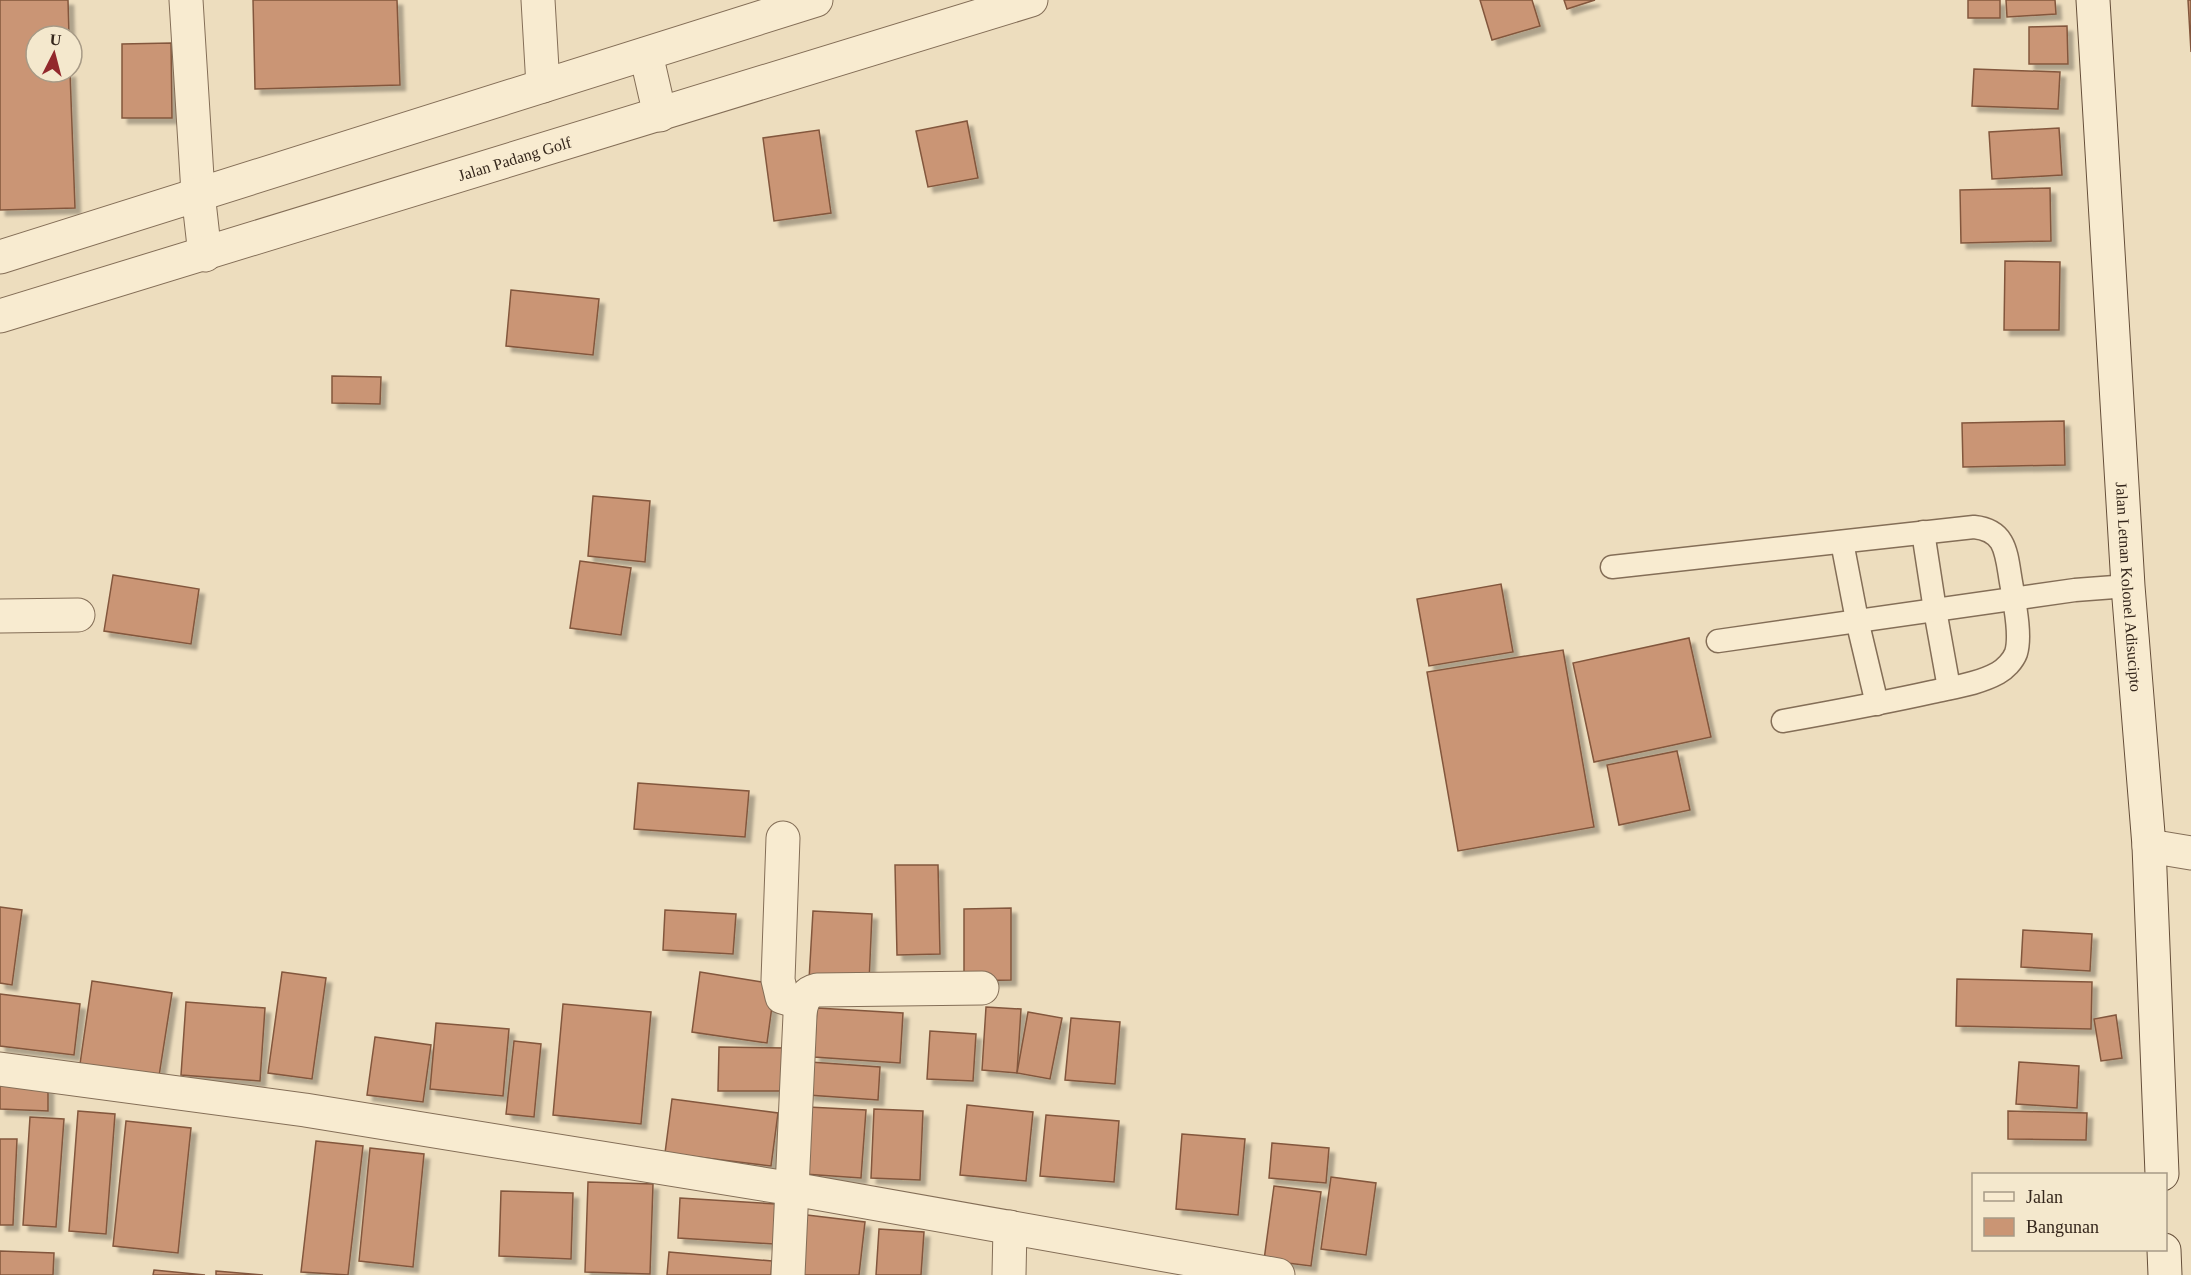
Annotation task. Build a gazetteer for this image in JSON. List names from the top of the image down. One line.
{"streets":{"street":["Jalan Padang Golf","Jalan Letnan Kolonel Adisucipto"]},"legend":["Jalan","Bangunan"],"north":"top"}
